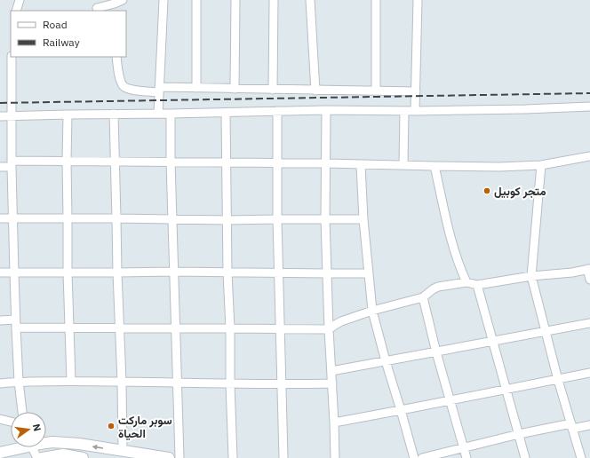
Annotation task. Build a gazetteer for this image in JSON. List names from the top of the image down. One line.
{"places":["متجر كوبيل","سوبر ماركت الحياة"],"legend":["Road","Railway"],"north":"right"}
